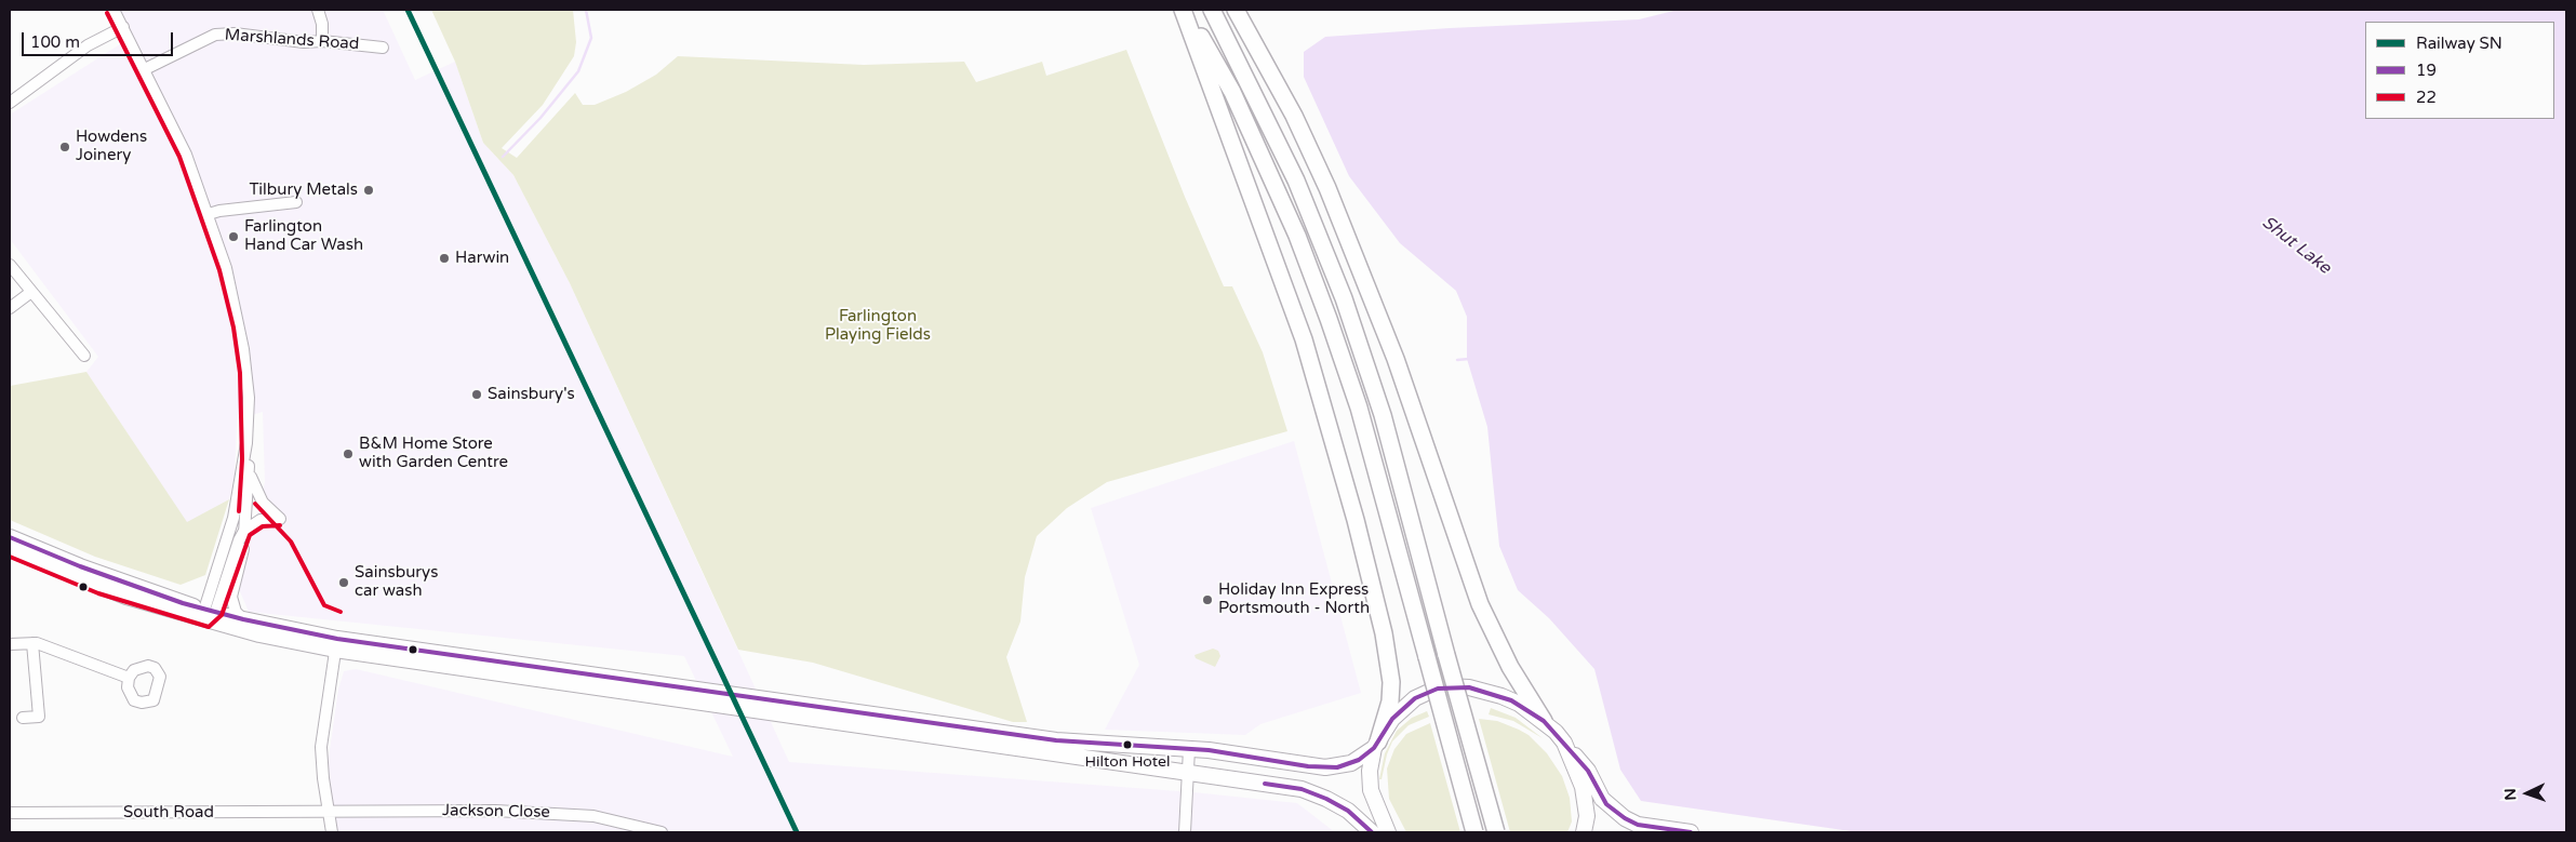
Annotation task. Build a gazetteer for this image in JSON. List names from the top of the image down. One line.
{"streets":{"street":["Marshlands Road","Jackson Close","South Road"]},"crossings":[["Jackson Close","South Road"]],"water":["Shut Lake"],"parks":["Farlington Playing Fields"],"places":["Howdens Joinery","Tilbury Metals","Farlington Hand Car Wash","Harwin","Sainsbury's","B&M Home Store with Garden Centre","Sainsburys car wash","Holiday Inn Express Portsmouth - North","Hilton Hotel"],"lines":["rail line SN","transit line 22","transit line 19"],"legend":["Railway SN","19","22"],"scale_bar":"100 m","north":"left"}
